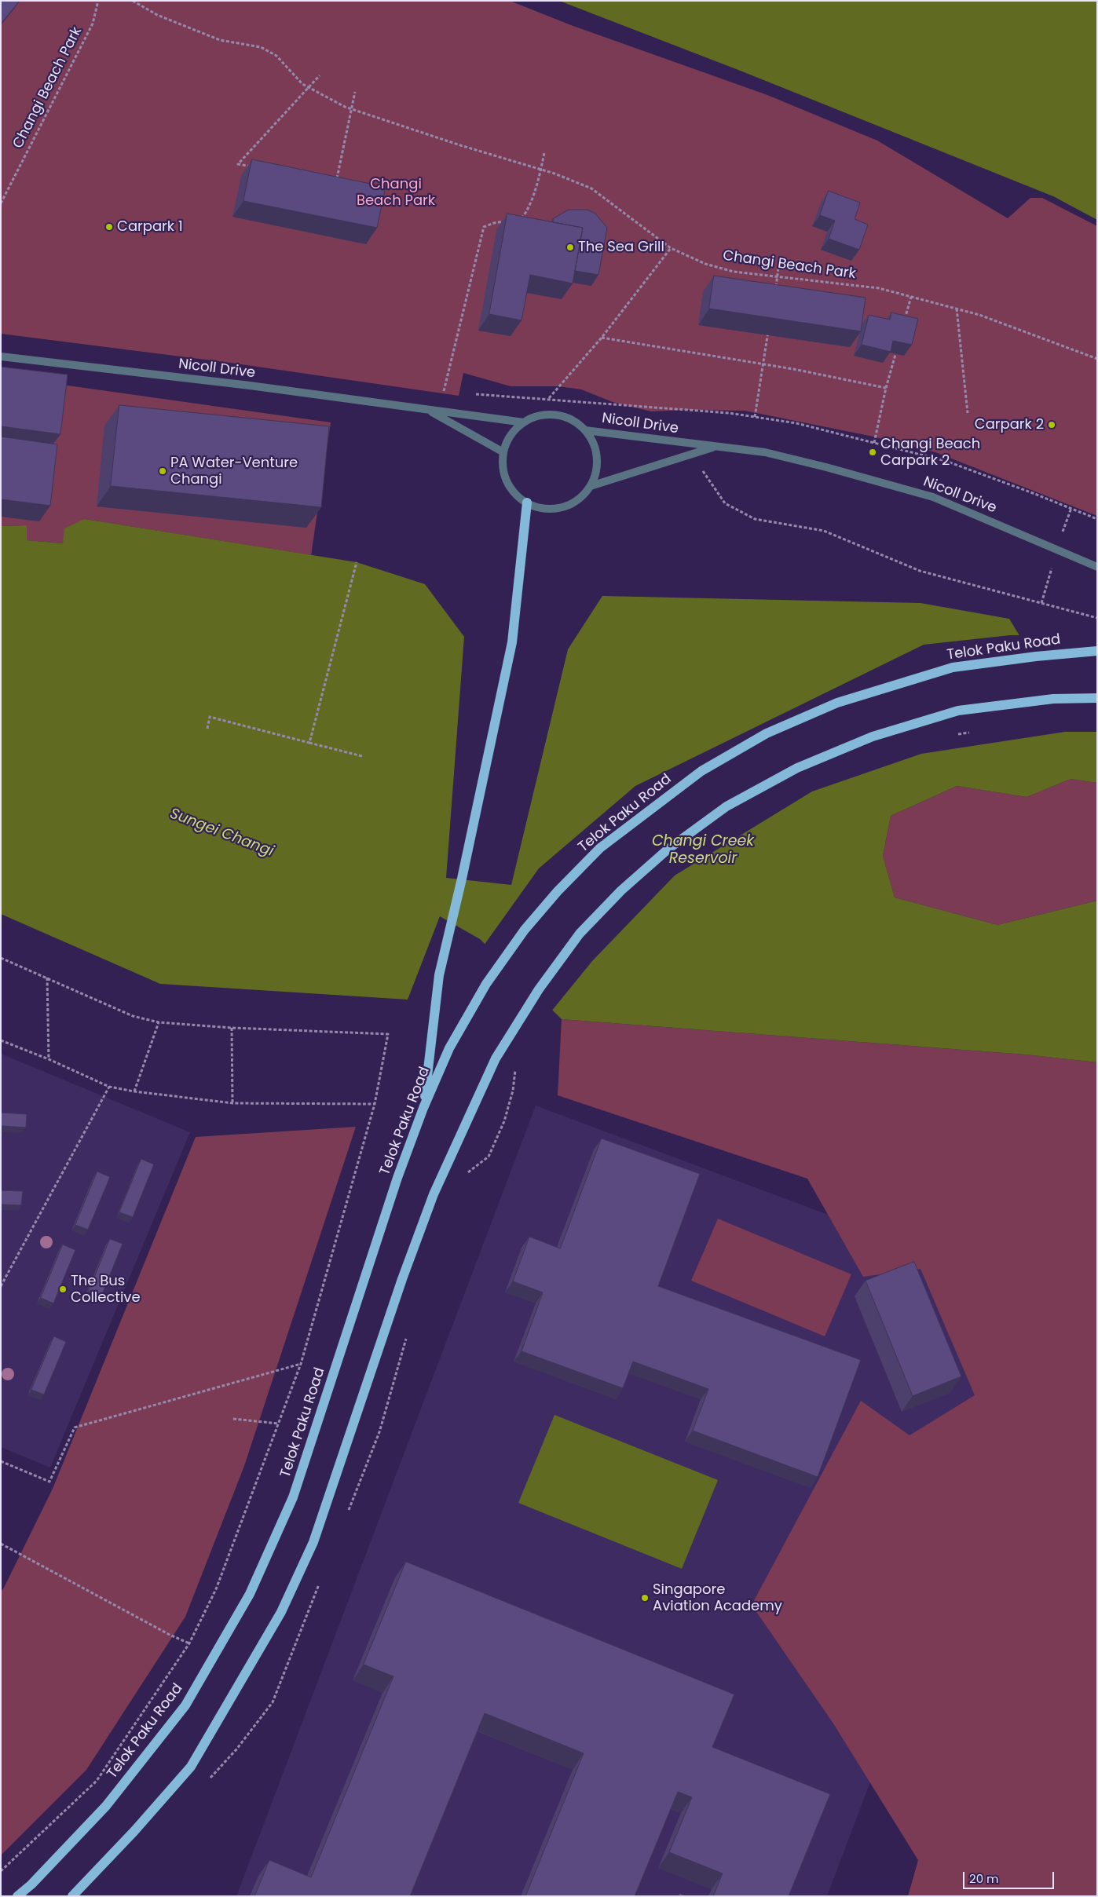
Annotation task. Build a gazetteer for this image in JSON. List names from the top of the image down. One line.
{"streets":{"main road":["Telok Paku Road"],"street":["Nicoll Drive"],"path":["Changi Beach Park"]},"water":["Sungei Changi","Changi Creek Reservoir"],"parks":["Changi Beach Park"],"places":["Carpark 1","The Sea Grill","Carpark 2","Changi Beach Carpark 2","PA Water-Venture Changi","The Bus Collective","Singapore Aviation Academy"],"scale_bar":"20 m"}
